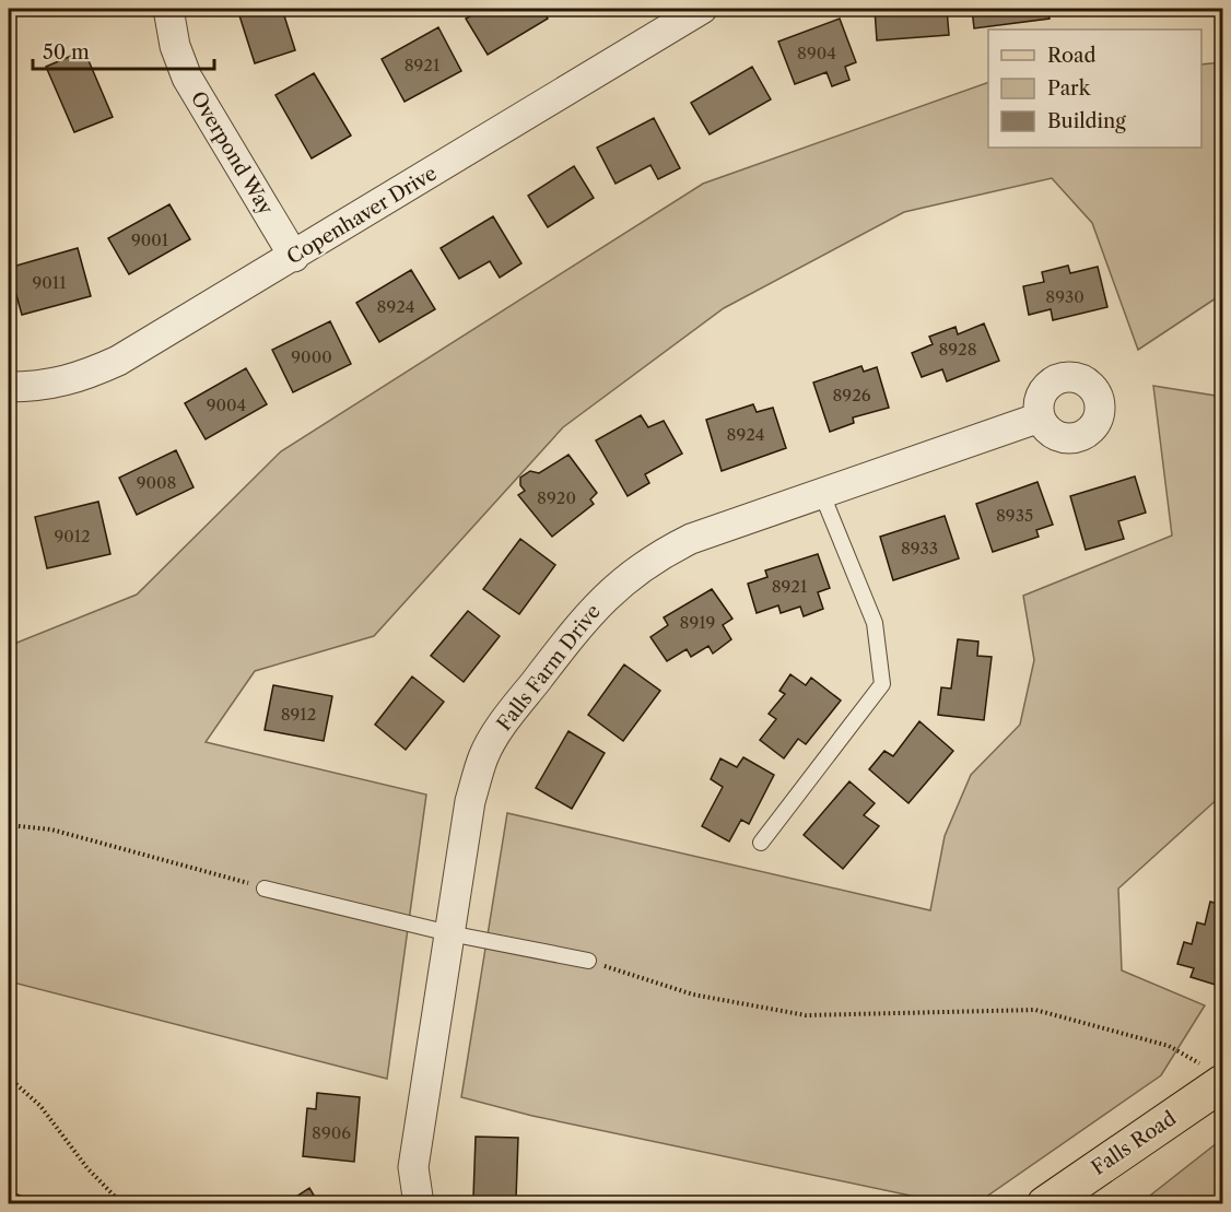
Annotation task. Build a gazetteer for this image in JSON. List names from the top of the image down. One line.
{"streets":{"main road":["Falls Road"],"street":["Overpond Way","Copenhaver Drive","Falls Farm Drive"]},"crossings":[["Overpond Way","Copenhaver Drive"]],"house_numbers":["8904","8921","9001","9011","8930","8924","8928","9000","8926","9004","8924","9008","8920","8935","9012","8933","8921","8919","8912","8906"],"legend":["Road","Park","Building"],"scale_bar":"50 m"}
